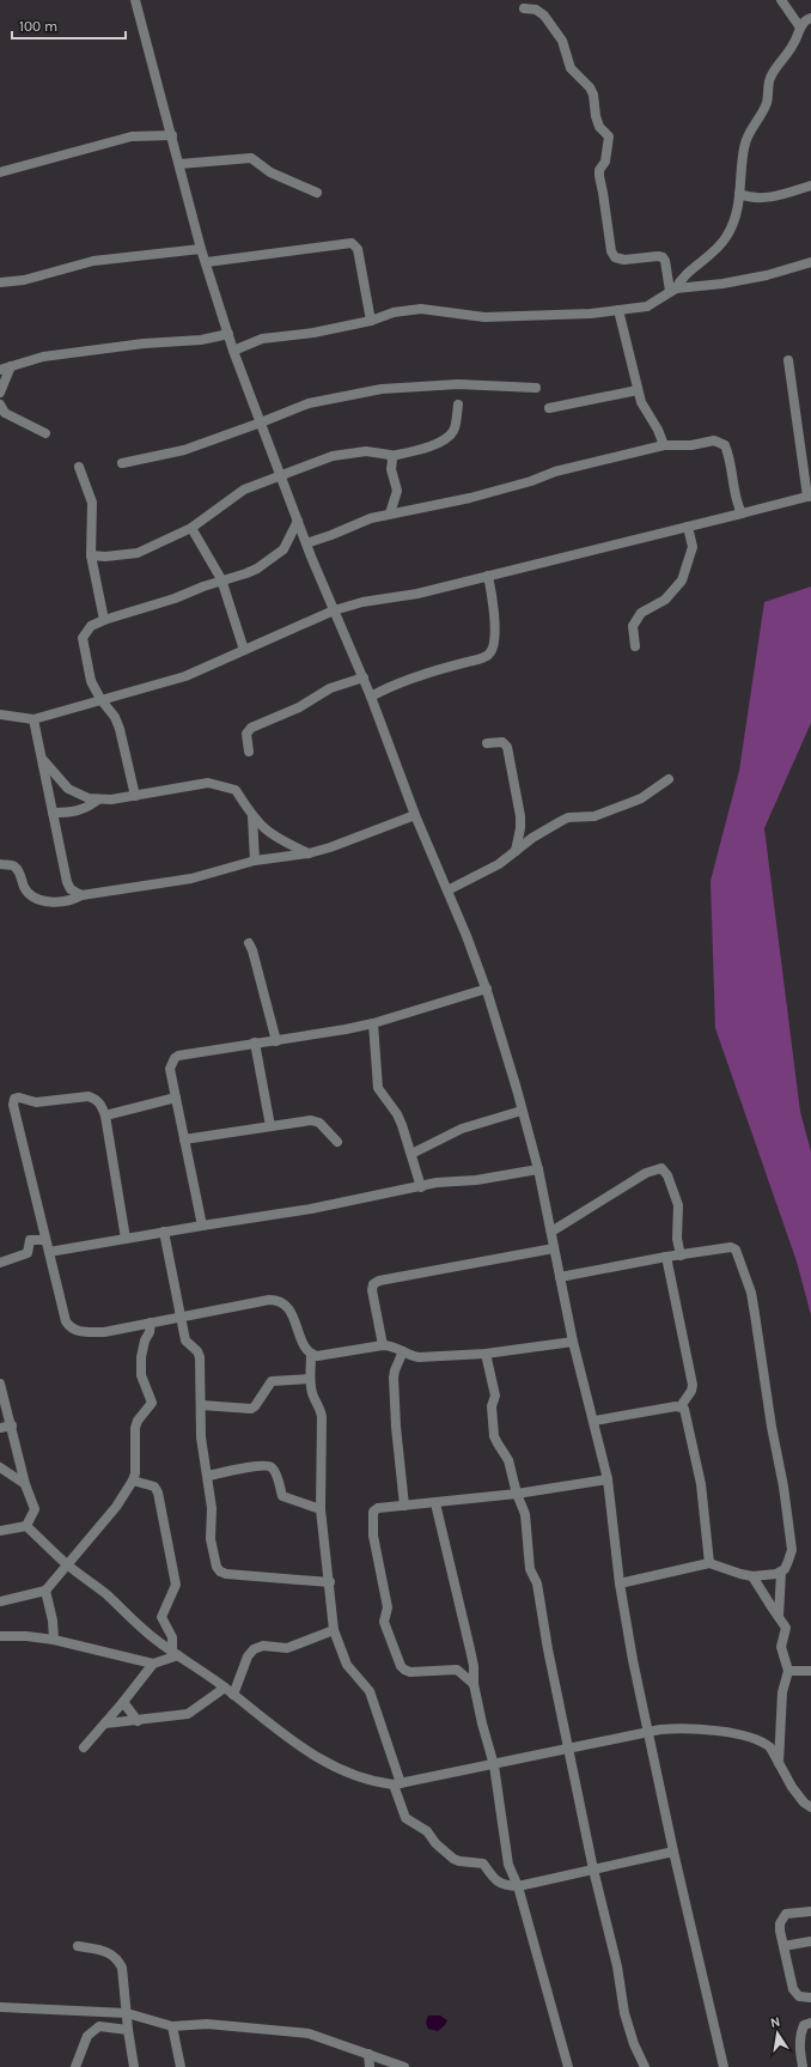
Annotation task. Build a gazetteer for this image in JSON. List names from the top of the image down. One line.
{"scale_bar":"100 m","north":"top"}
